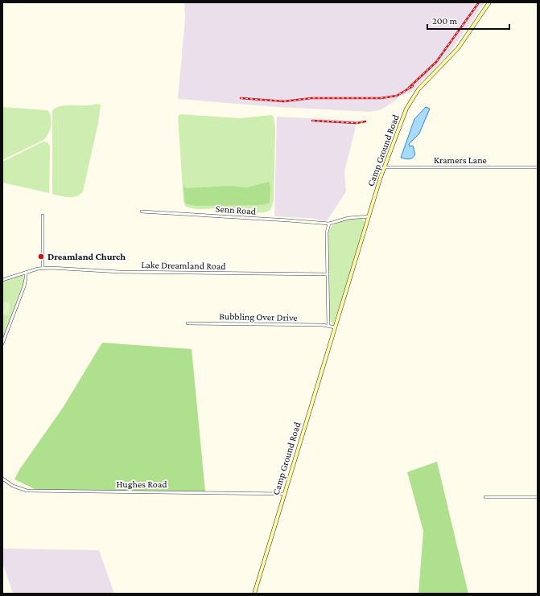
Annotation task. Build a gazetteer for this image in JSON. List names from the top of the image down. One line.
{"streets":{"street":["Camp Ground Road","Kramers Lane","Senn Road","Lake Dreamland Road","Bubbling Over Drive","Hughes Road"]},"crossings":[["Camp Ground Road","Kramers Lane"],["Camp Ground Road","Hughes Road"]],"places":["Dreamland Church"],"scale_bar":"200 m"}
